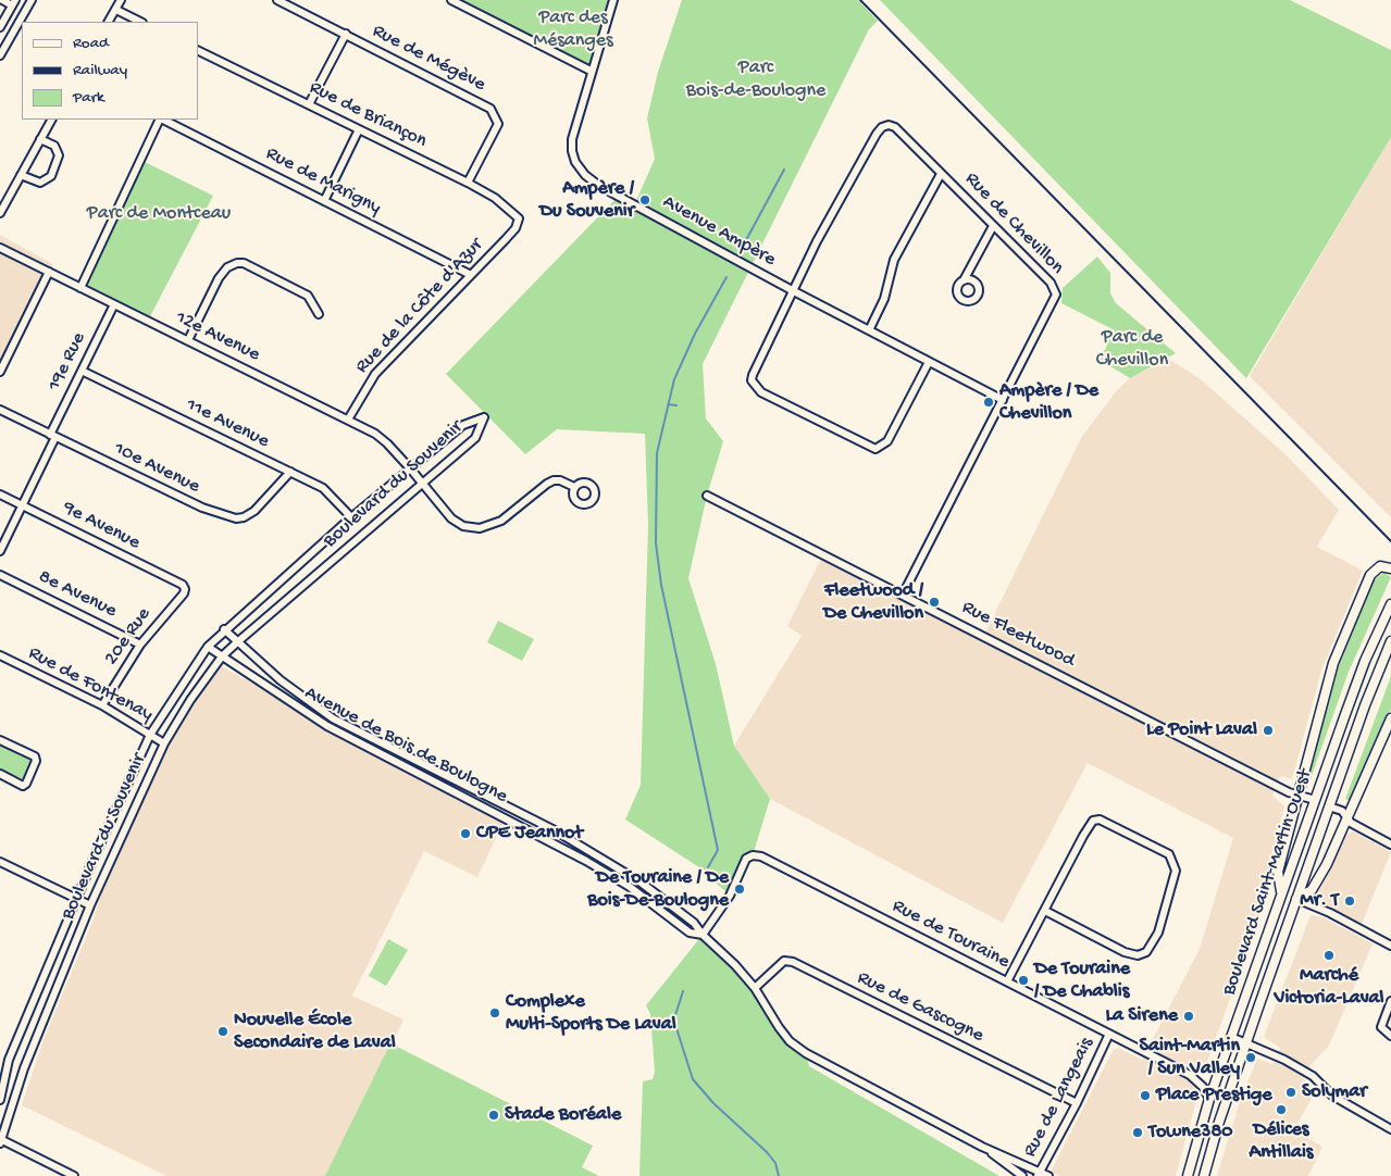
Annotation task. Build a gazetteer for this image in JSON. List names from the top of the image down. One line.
{"streets":{"main road":["Boulevard Saint-Martin Ouest"],"street":["Rue de Mégève","Rue de Briançon","Rue de Marigny","Rue de Chevillon","Avenue Ampère","Rue de la Côte d'Azur","12e Avenue","19e Rue","11e Avenue","10e Avenue","Boulevard du Souvenir","9e Avenue","8e Avenue","Rue Fleetwood","20e Rue","Rue de Fontenay","Avenue de Bois de Boulogne","Rue de Touraine","Rue de Gascogne","Rue de Langeais"]},"crossings":[["Rue de Mégève","Rue de Briançon"],["Rue de Briançon","Rue de la Côte d'Azur"],["Rue de Marigny","Rue de la Côte d'Azur"],["Rue de Chevillon","Avenue Ampère"],["Rue de Chevillon","Rue Fleetwood"],["Rue de la Côte d'Azur","12e Avenue"],["12e Avenue","19e Rue"],["12e Avenue","Boulevard du Souvenir"],["19e Rue","11e Avenue"],["19e Rue","10e Avenue"],["19e Rue","9e Avenue"],["11e Avenue","10e Avenue"],["11e Avenue","Boulevard du Souvenir"],["Boulevard du Souvenir","Rue de Fontenay"],["Boulevard du Souvenir","Avenue de Bois de Boulogne"],["9e Avenue","20e Rue"],["8e Avenue","20e Rue"],["Rue Fleetwood","Boulevard Saint-Martin Ouest"],["20e Rue","Rue de Fontenay"],["Avenue de Bois de Boulogne","Rue de Touraine"],["Avenue de Bois de Boulogne","Rue de Gascogne"],["Avenue de Bois de Boulogne","Rue de Langeais"],["Boulevard Saint-Martin Ouest","Rue de Touraine"],["Rue de Touraine","Rue de Langeais"],["Rue de Gascogne","Rue de Langeais"]],"parks":["Parc des Mésanges","Parc Bois-de-Boulogne","Parc de Montceau","Parc de Chevillon"],"places":["Ampère / Du Souvenir","Ampère / De Chevillon","Fleetwood / De Chevillon","Le Point Laval","CPE Jeannot","De Touraine / De Bois-De-Boulogne","Mr. T","Marché Victoria-Laval","De Touraine / De Chablis","Complexe Multi-Sports De Laval","La Sirene","Nouvelle École Secondaire de Laval","Saint-Martin / Sun Valley","Solymar","Place Prestige","Délices Antillais","Stade Boréale","Towne380"],"legend":["Road","Railway","Park"]}
